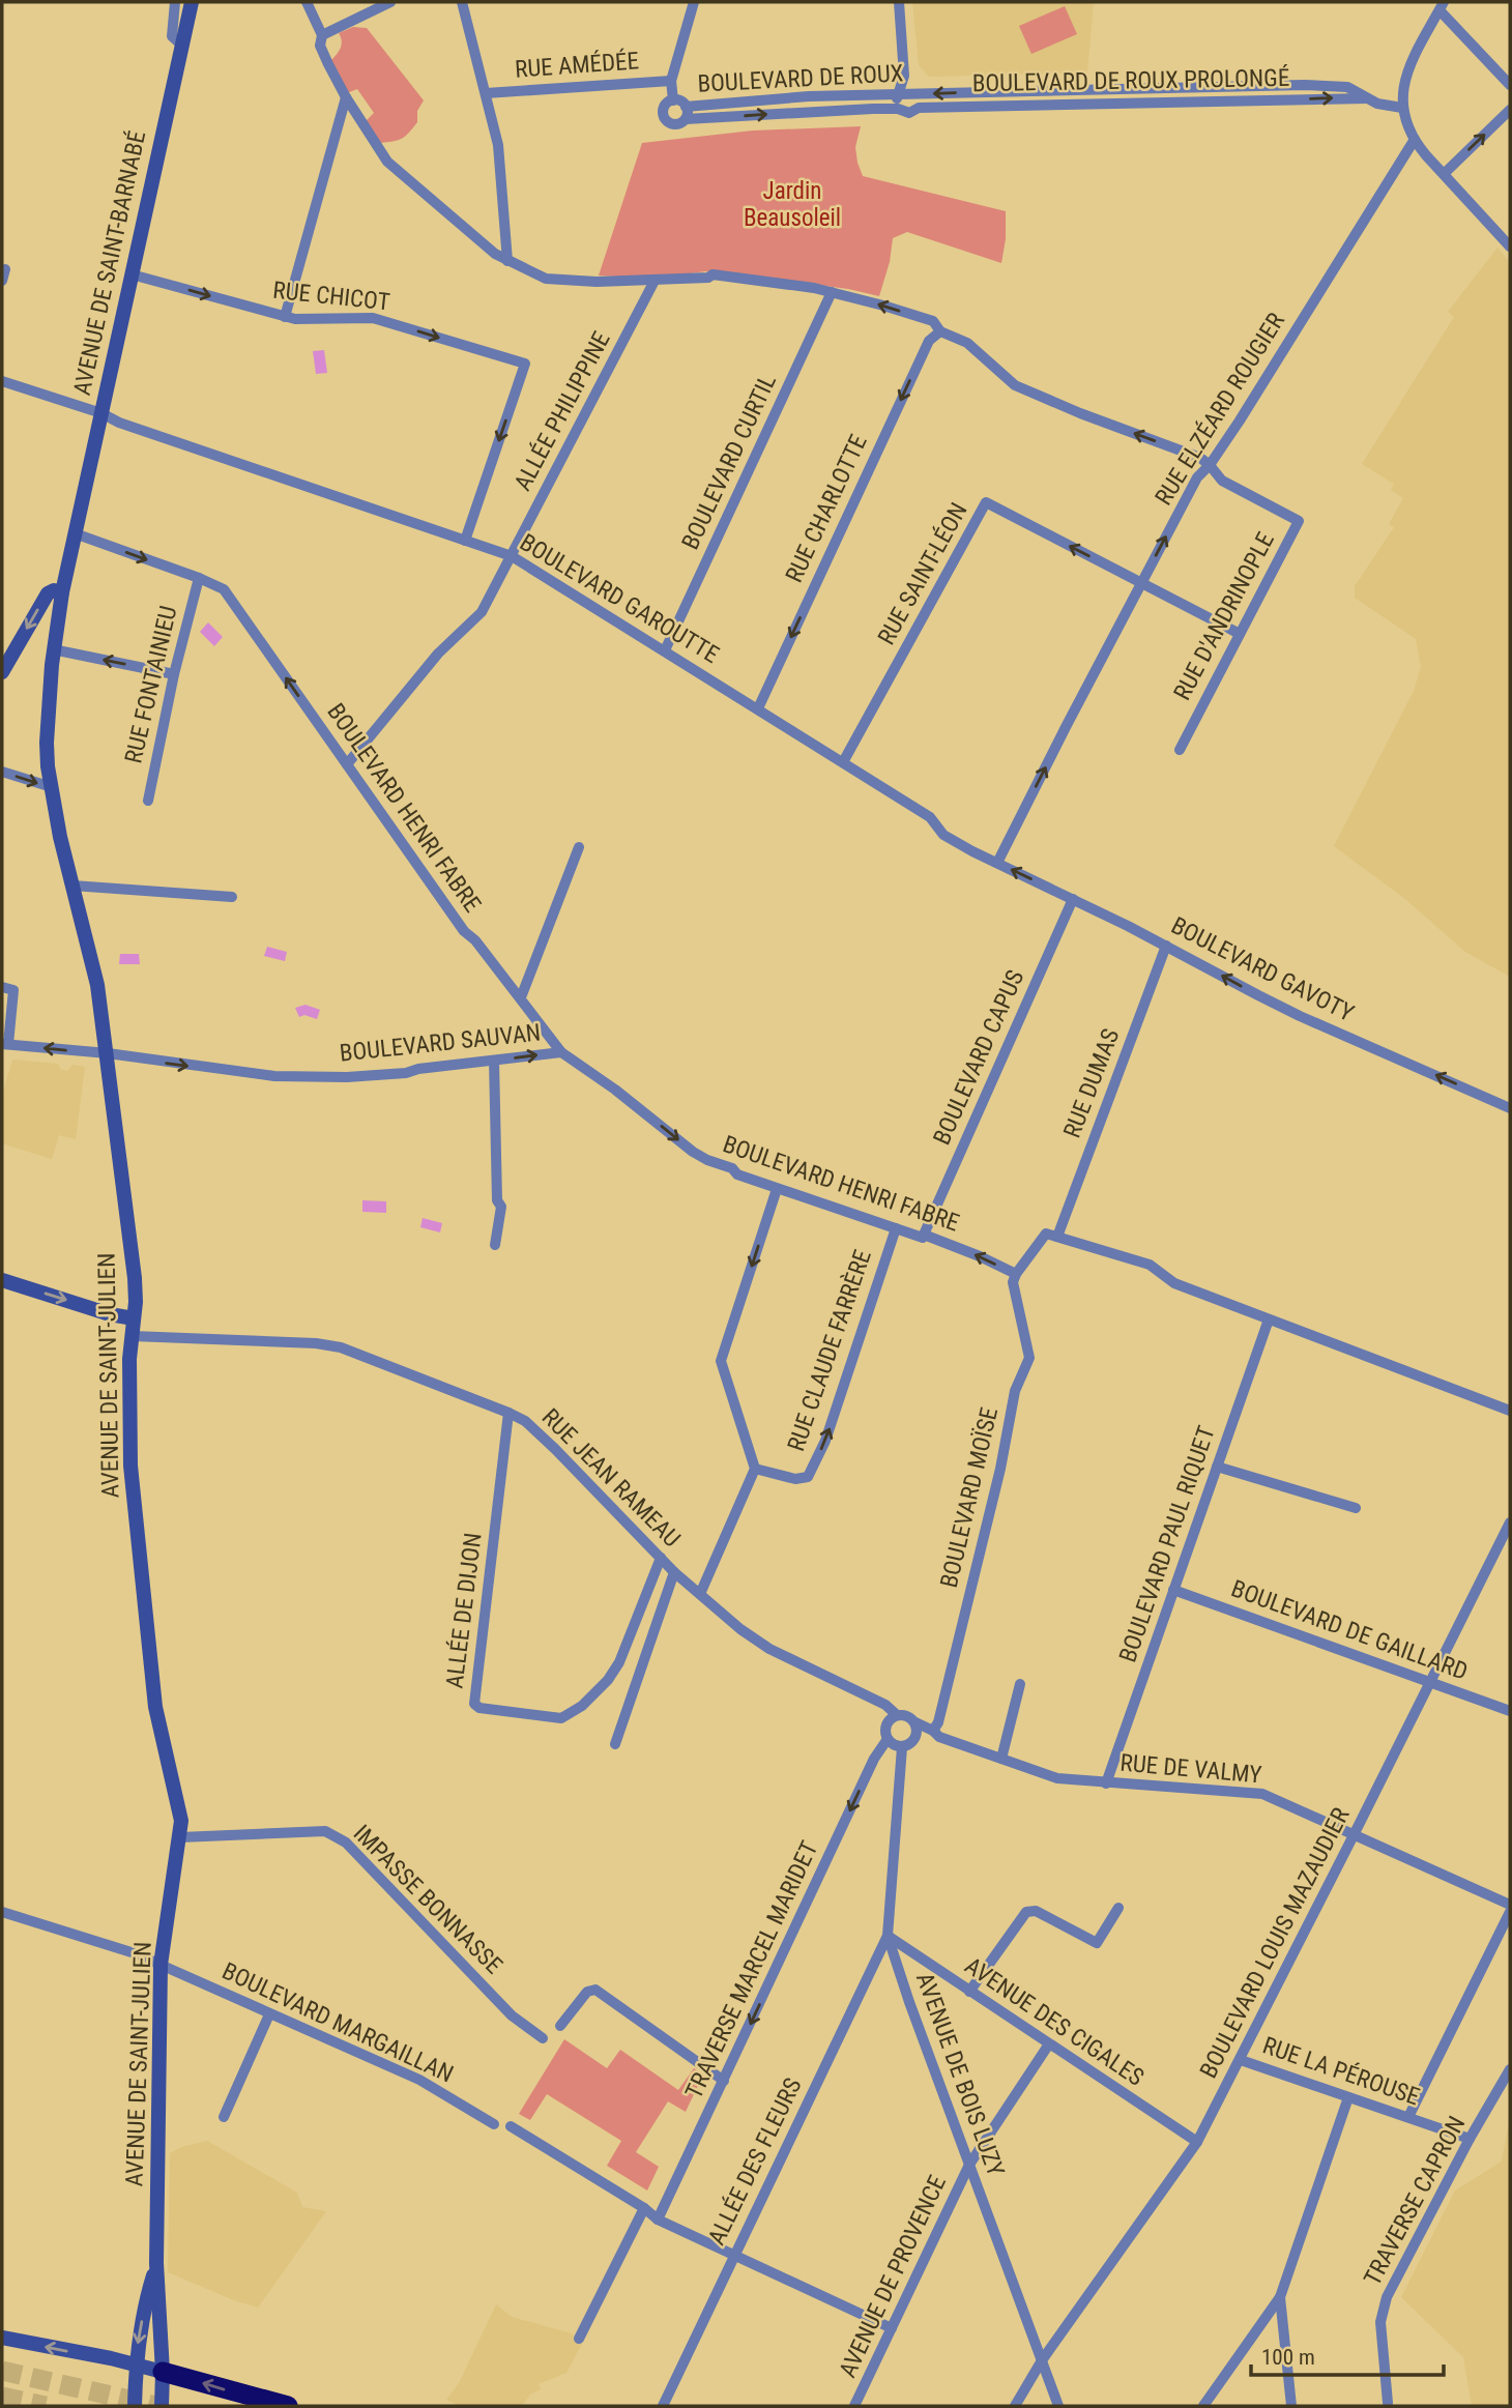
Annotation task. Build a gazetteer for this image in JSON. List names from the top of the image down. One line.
{"streets":{"main road":["AVENUE DE SAINT-BARNABÉ","AVENUE DE SAINT-JULIEN"],"street":["RUE AMÉDÉE","BOULEVARD DE ROUX","BOULEVARD DE ROUX PROLONGÉ","RUE CHICOT","RUE ELZÉARD ROUGIER","ALLÉE PHILIPPINE","BOULEVARD CURTIL","RUE CHARLOTTE","RUE SAINT-LÉON","BOULEVARD GAROUTTE","RUE D'ANDRINOPLE","RUE FONTAINIEU","BOULEVARD HENRI FABRE","BOULEVARD GAVOTY","BOULEVARD SAUVAN","BOULEVARD CAPUS","RUE DUMAS","RUE CLAUDE FARRÈRE","RUE JEAN RAMEAU","BOULEVARD MOÏSE","BOULEVARD PAUL RIQUET","ALLÉE DE DIJON","BOULEVARD DE GAILLARD","RUE DE VALMY","IMPASSE BONNASSE","BOULEVARD LOUIS MAZAUDIER","TRAVERSE MARCEL MARIDET","AVENUE DES CIGALES","BOULEVARD MARGAILLAN","RUE LA PÉROUSE","AVENUE DE BOIS LUZY","ALLÉE DES FLEURS","TRAVERSE CAPRON","AVENUE DE PROVENCE"]},"crossings":[["RUE AMÉDÉE","BOULEVARD DE ROUX"],["BOULEVARD DE ROUX","BOULEVARD DE ROUX PROLONGÉ"],["AVENUE DE SAINT-BARNABÉ","RUE CHICOT"],["AVENUE DE SAINT-BARNABÉ","BOULEVARD GAROUTTE"],["AVENUE DE SAINT-BARNABÉ","BOULEVARD HENRI FABRE"],["AVENUE DE SAINT-BARNABÉ","AVENUE DE SAINT-JULIEN"],["RUE CHICOT","BOULEVARD GAROUTTE"],["RUE ELZÉARD ROUGIER","RUE SAINT-LÉON"],["RUE ELZÉARD ROUGIER","BOULEVARD GAROUTTE"],["RUE ELZÉARD ROUGIER","RUE D'ANDRINOPLE"],["RUE ELZÉARD ROUGIER","BOULEVARD GAVOTY"],["ALLÉE PHILIPPINE","BOULEVARD GAROUTTE"],["ALLÉE PHILIPPINE","BOULEVARD HENRI FABRE"],["BOULEVARD CURTIL","BOULEVARD GAROUTTE"],["RUE CHARLOTTE","BOULEVARD GAROUTTE"],["RUE SAINT-LÉON","BOULEVARD GAROUTTE"],["RUE SAINT-LÉON","RUE D'ANDRINOPLE"],["BOULEVARD GAROUTTE","BOULEVARD GAVOTY"],["RUE FONTAINIEU","BOULEVARD HENRI FABRE"],["BOULEVARD HENRI FABRE","BOULEVARD SAUVAN"],["BOULEVARD HENRI FABRE","BOULEVARD CAPUS"],["BOULEVARD HENRI FABRE","RUE CLAUDE FARRÈRE"],["BOULEVARD HENRI FABRE","AVENUE DE SAINT-JULIEN"],["BOULEVARD HENRI FABRE","BOULEVARD MOÏSE"],["BOULEVARD GAVOTY","BOULEVARD CAPUS"],["BOULEVARD GAVOTY","RUE DUMAS"],["BOULEVARD SAUVAN","AVENUE DE SAINT-JULIEN"],["AVENUE DE SAINT-JULIEN","RUE JEAN RAMEAU"],["AVENUE DE SAINT-JULIEN","IMPASSE BONNASSE"],["AVENUE DE SAINT-JULIEN","BOULEVARD MARGAILLAN"],["RUE JEAN RAMEAU","ALLÉE DE DIJON"],["RUE JEAN RAMEAU","TRAVERSE MARCEL MARIDET"],["RUE JEAN RAMEAU","AVENUE DE BOIS LUZY"],["BOULEVARD PAUL RIQUET","BOULEVARD DE GAILLARD"],["BOULEVARD PAUL RIQUET","RUE DE VALMY"],["BOULEVARD DE GAILLARD","BOULEVARD LOUIS MAZAUDIER"],["RUE DE VALMY","BOULEVARD LOUIS MAZAUDIER"],["BOULEVARD LOUIS MAZAUDIER","AVENUE DES CIGALES"],["BOULEVARD LOUIS MAZAUDIER","RUE LA PÉROUSE"],["BOULEVARD LOUIS MAZAUDIER","AVENUE DE BOIS LUZY"],["TRAVERSE MARCEL MARIDET","AVENUE DE BOIS LUZY"],["AVENUE DES CIGALES","AVENUE DE BOIS LUZY"],["AVENUE DES CIGALES","ALLÉE DES FLEURS"],["AVENUE DES CIGALES","AVENUE DE PROVENCE"],["RUE LA PÉROUSE","TRAVERSE CAPRON"],["AVENUE DE BOIS LUZY","ALLÉE DES FLEURS"],["AVENUE DE BOIS LUZY","AVENUE DE PROVENCE"]],"one_way":["RUE ELZÉARD ROUGIER","RUE CHARLOTTE","BOULEVARD GAVOTY","RUE CLAUDE FARRÈRE","TRAVERSE MARCEL MARIDET"],"parks":["Jardin Beausoleil"],"scale_bar":"100 m"}
